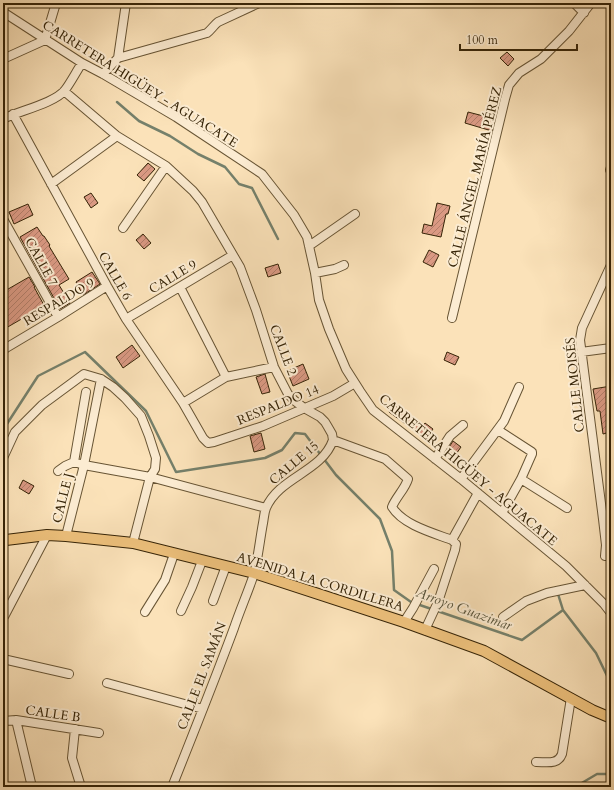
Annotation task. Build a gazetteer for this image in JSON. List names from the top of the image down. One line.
{"streets":{"main road":["AVENIDA LA CORDILLERA"],"street":["CARRETERA HIGÜEY - AGUACATE","CALLE ÁNGEL MARÍA PÉREZ","CALLE 7","CALLE 6","CALLE 9","RESPALDO 9","CALLE 2","CALLE MOISÉS","RESPALDO 14","CALLE 15","CALLE J","CALLE EL SAMÁN","CALLE B"]},"crossings":[["CARRETERA HIGÜEY - AGUACATE","RESPALDO 14"],["CALLE 7","RESPALDO 9"],["CALLE 6","CALLE 9"],["CALLE 6","RESPALDO 9"],["CALLE 6","RESPALDO 14"],["CALLE 9","CALLE 2"],["CALLE 2","RESPALDO 14"],["CALLE 2","CALLE 15"],["CALLE 15","AVENIDA LA CORDILLERA"],["CALLE 15","CALLE EL SAMÁN"],["CALLE J","AVENIDA LA CORDILLERA"],["AVENIDA LA CORDILLERA","CALLE EL SAMÁN"]],"water":["Arroyo Guazimar"],"scale_bar":"100 m"}
